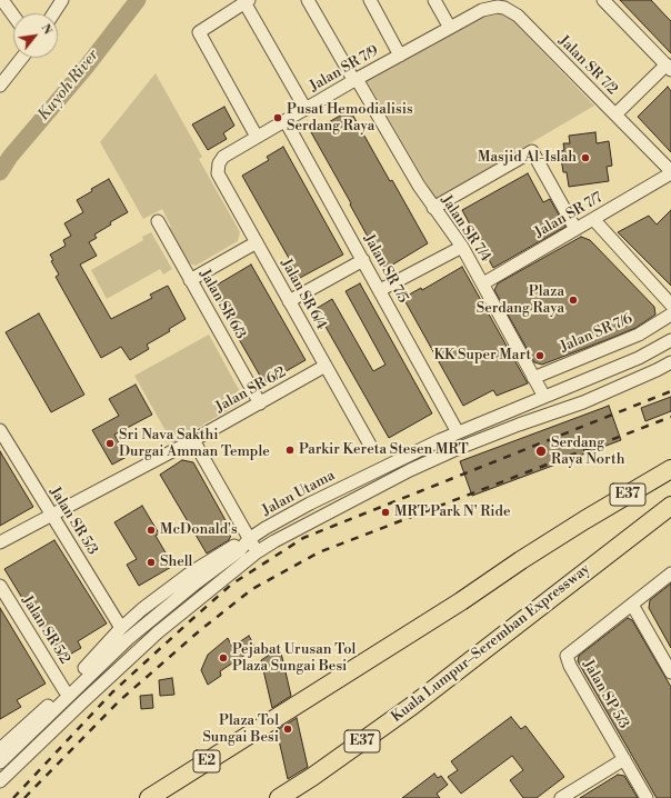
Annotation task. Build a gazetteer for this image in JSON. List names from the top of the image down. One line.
{"streets":{"highway":["E37","Kuala Lumpur–Seremban Expressway","E2"],"street":["Jalan SR 7/2","Jalan SR 7/9","Jalan SR 7/7","Jalan SR 7/4","Jalan SR 7/5","Jalan SR 6/4","Jalan SR 6/3","Jalan SR 7/6","Jalan SR 6/2","Jalan Utama","Jalan SR 5/3","Jalan SR 5/2","Jalan SP 5/3"]},"crossings":[["Jalan SR 7/2","Jalan SR 7/9"],["Jalan SR 7/2","Jalan SR 7/7"],["Jalan SR 7/9","Jalan SR 7/4"],["Jalan SR 7/9","Jalan SR 7/5"],["Jalan SR 7/9","Jalan SR 6/4"],["Jalan SR 7/7","Jalan SR 7/4"],["Jalan SR 7/4","Jalan SR 7/6"],["Jalan SR 7/4","Jalan Utama"],["Jalan SR 7/5","Jalan Utama"],["Jalan SR 6/4","Jalan SR 6/2"],["Jalan SR 6/3","Jalan SR 6/2"],["Jalan SR 6/2","Jalan SR 5/3"],["E37","E2"]],"water":["Kuyoh River"],"places":["Pusat Hemodialisis Serdang Raya","Masjid Al-Islah","Plaza Serdang Raya","KK Super Mart","Sri Nava Sakthi Durgai Amman Temple","Parkir Kereta Stesen MRT","Serdang Raya North","MRT Park N' Ride","McDonald's","Shell","Pejabat Urusan Tol Plaza Sungai Besi","Plaza Tol Sungai Besi"],"north":"top right"}
